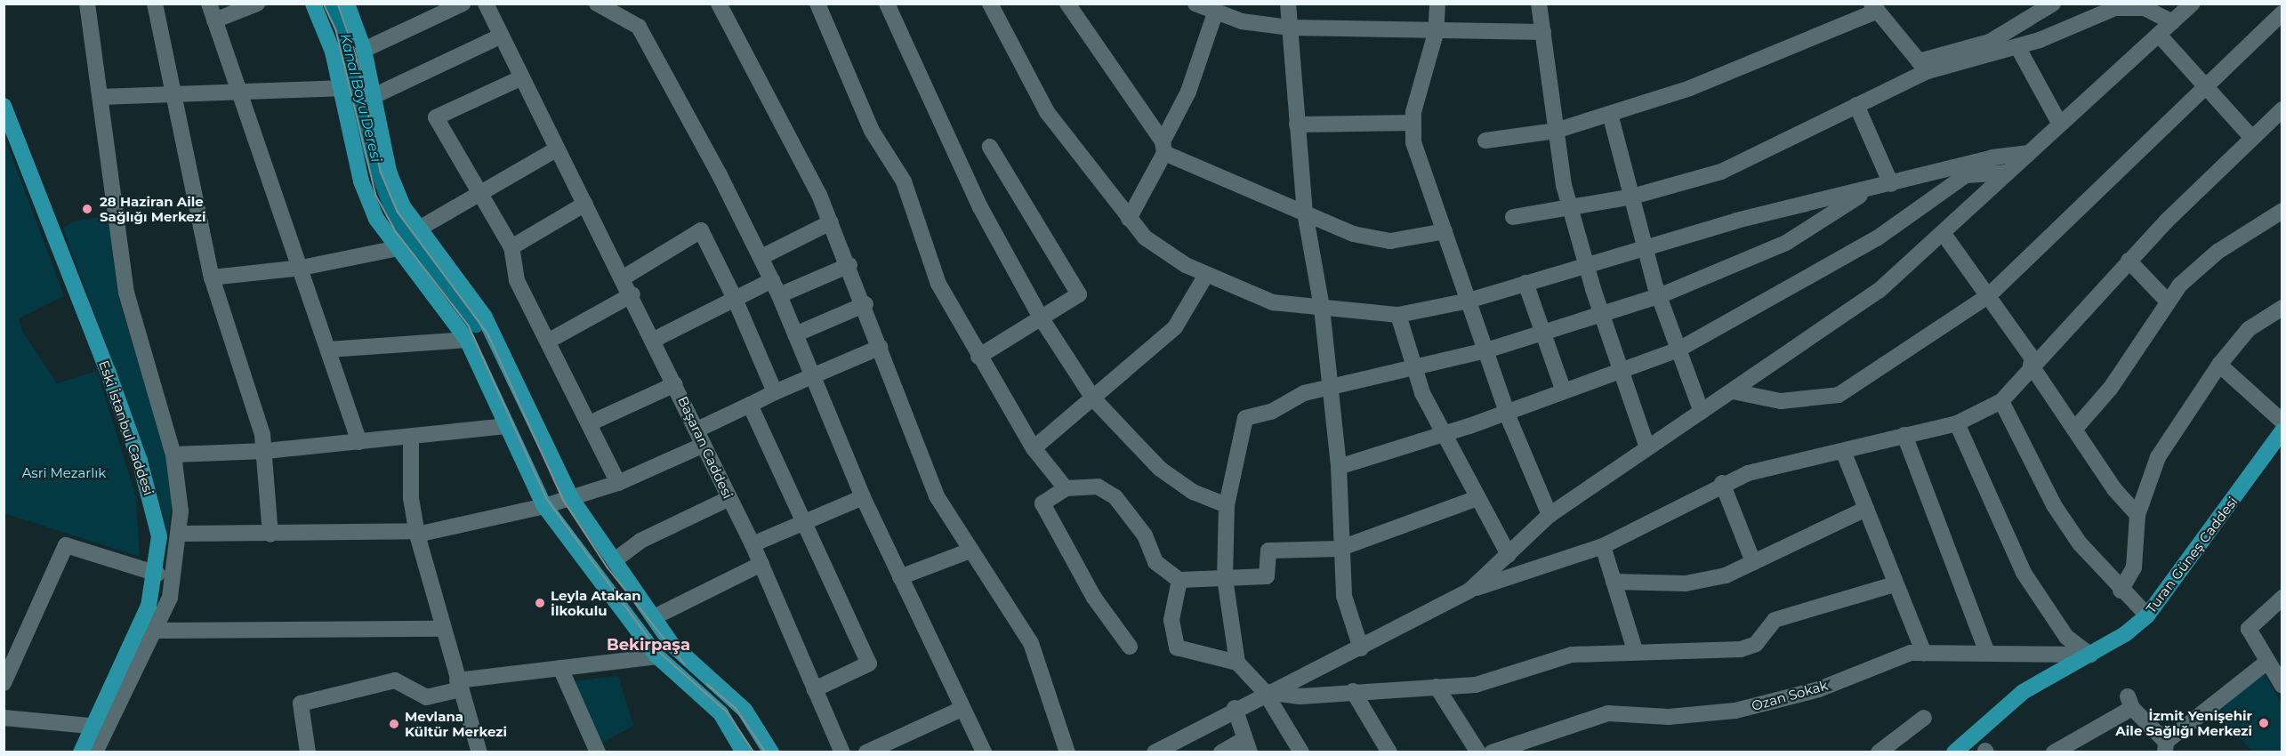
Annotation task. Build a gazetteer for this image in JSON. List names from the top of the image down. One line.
{"streets":{"main road":["Eski İstanbul Caddesi","Turan Güneş Caddesi"],"street":["Başaran Caddesi","Ozan Sokak"]},"crossings":[["Turan Güneş Caddesi","Ozan Sokak"]],"districts":["Bekirpaşa"],"water":["Kanal Boyu Deresi"],"parks":["Asri Mezarlık"],"places":["28 Haziran Aile Sağlığı Merkezi","Leyla Atakan İlkokulu","İzmit Yenişehir Aile Sağlığı Merkezi","Mevlana Kültür Merkezi"]}
